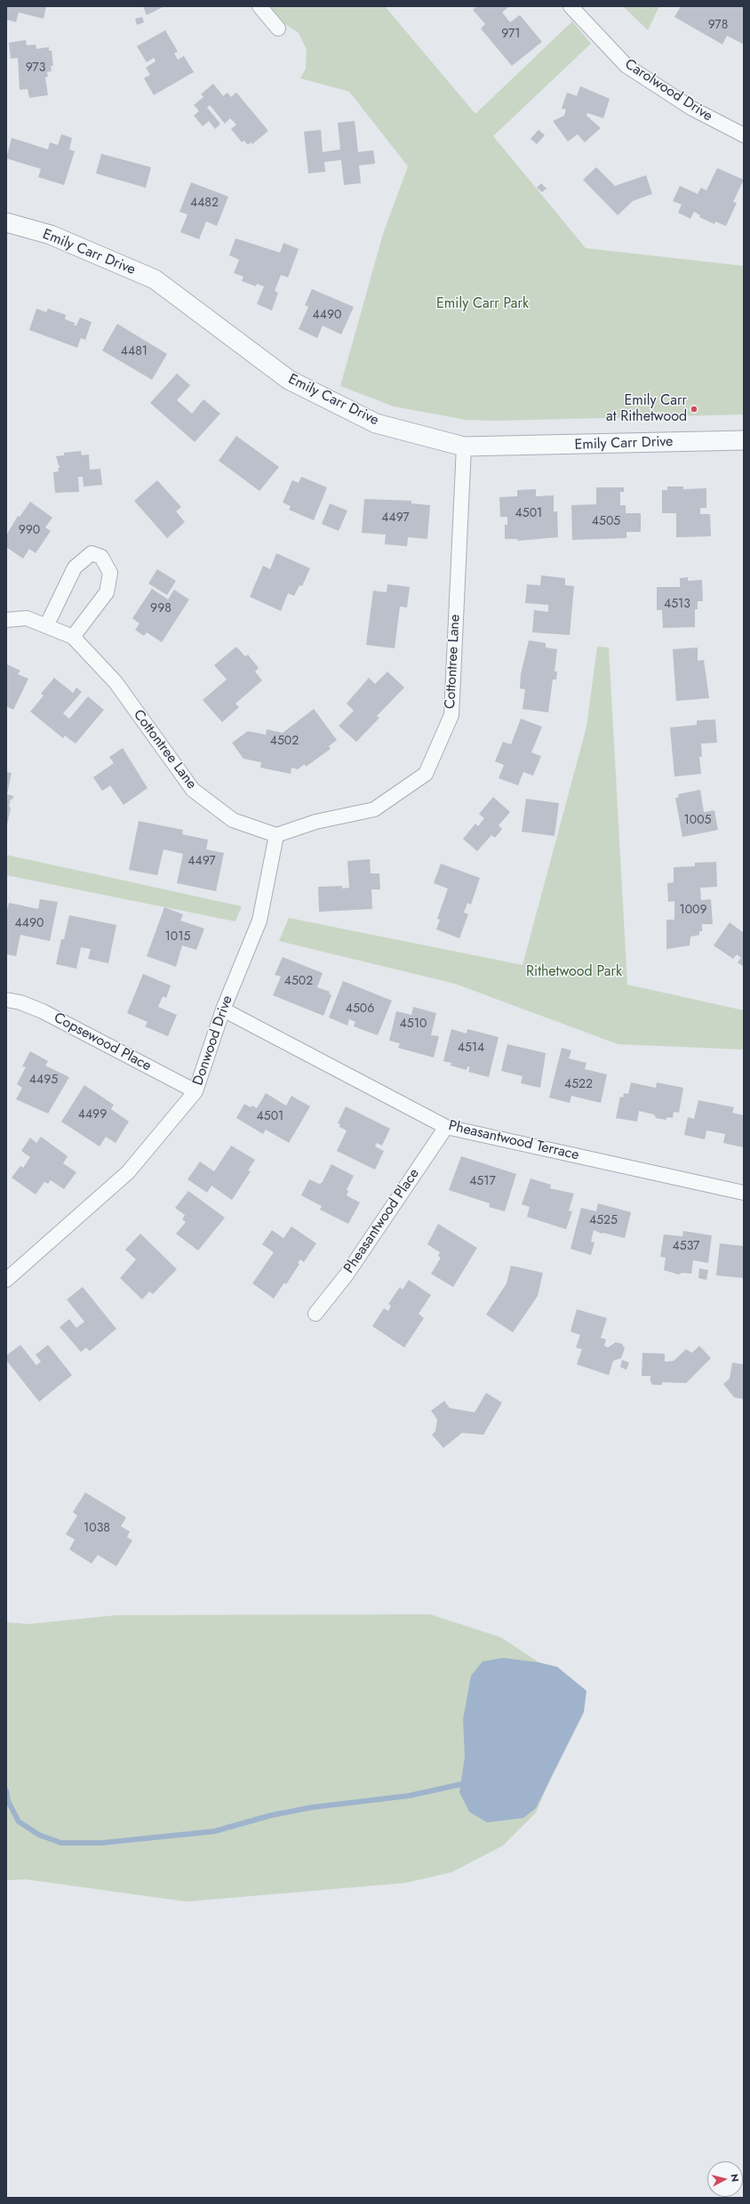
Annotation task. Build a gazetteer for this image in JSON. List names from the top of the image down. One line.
{"streets":{"street":["Carolwood Drive","Emily Carr Drive","Cottontree Lane","Donwood Drive","Copsewood Place","Pheasantwood Terrace","Pheasantwood Place"]},"crossings":[["Emily Carr Drive","Cottontree Lane"],["Cottontree Lane","Donwood Drive"],["Donwood Drive","Copsewood Place"],["Donwood Drive","Pheasantwood Terrace"],["Pheasantwood Terrace","Pheasantwood Place"]],"parks":["Emily Carr Park","Rithetwood Park"],"places":["Emily Carr at Rithetwood"],"house_numbers":["978","971","973","4482","4490","4481","4501","4497","4505","990","4513","998","4502","1005","4497","1009","4490","1015","4502","4506","4510","4514","4495","4522","4499","4501","4517","4525","4537","1038"],"north":"right"}
